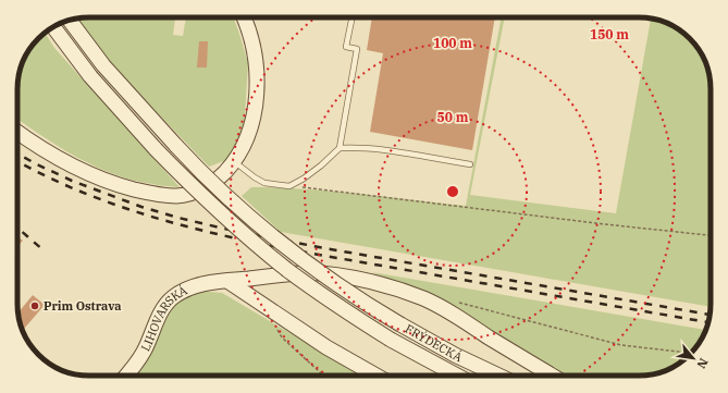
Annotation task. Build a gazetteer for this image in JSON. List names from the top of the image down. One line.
{"streets":{"main road":["LIHOVARSKÁ","FRÝDECKÁ"]},"places":["Prim Ostrava"],"north":"bottom right","rings":["150 m","100 m","50 m"]}
